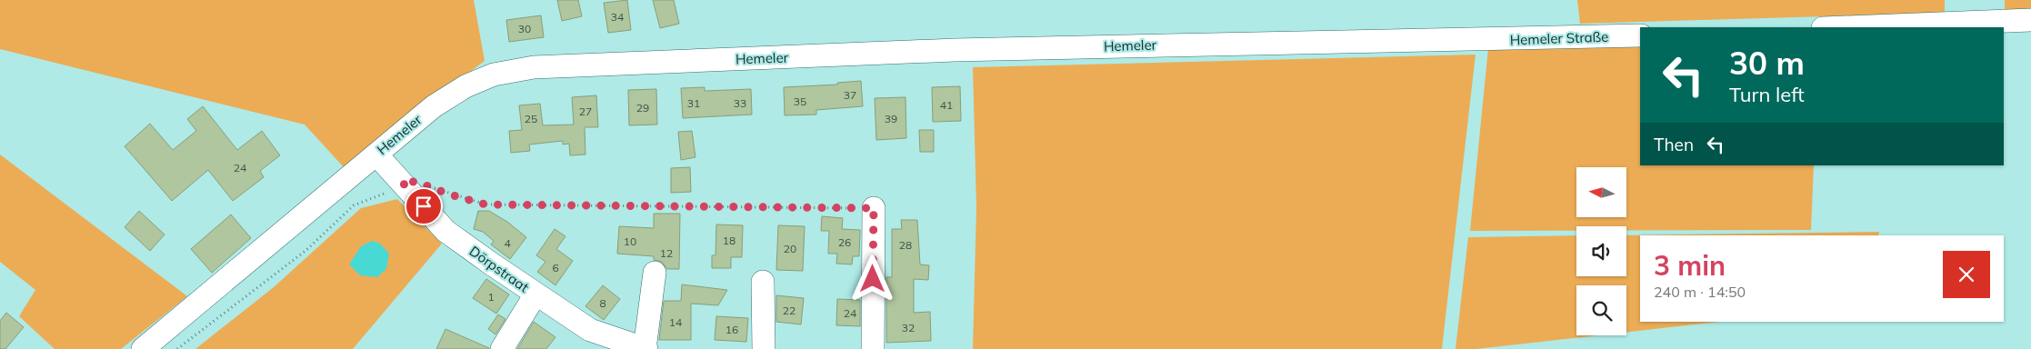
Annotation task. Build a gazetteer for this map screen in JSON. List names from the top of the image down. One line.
{"streets":{"street":["Hemeler Straße","Hemeler","Dörpstraat"]},"crossings":[["Hemeler Straße","Hemeler"],["Hemeler","Dörpstraat"]],"house_numbers":["34","30","37","35","31","33","41","29","27","25","39","24","18","10","26","4","28","20","12","6","1","8","22","24","14","32","16"],"north":"left","page":{"turn":["30 m","Turn left"],"then":"Then","heading":["3 min","240 m · 14:50"]}}
